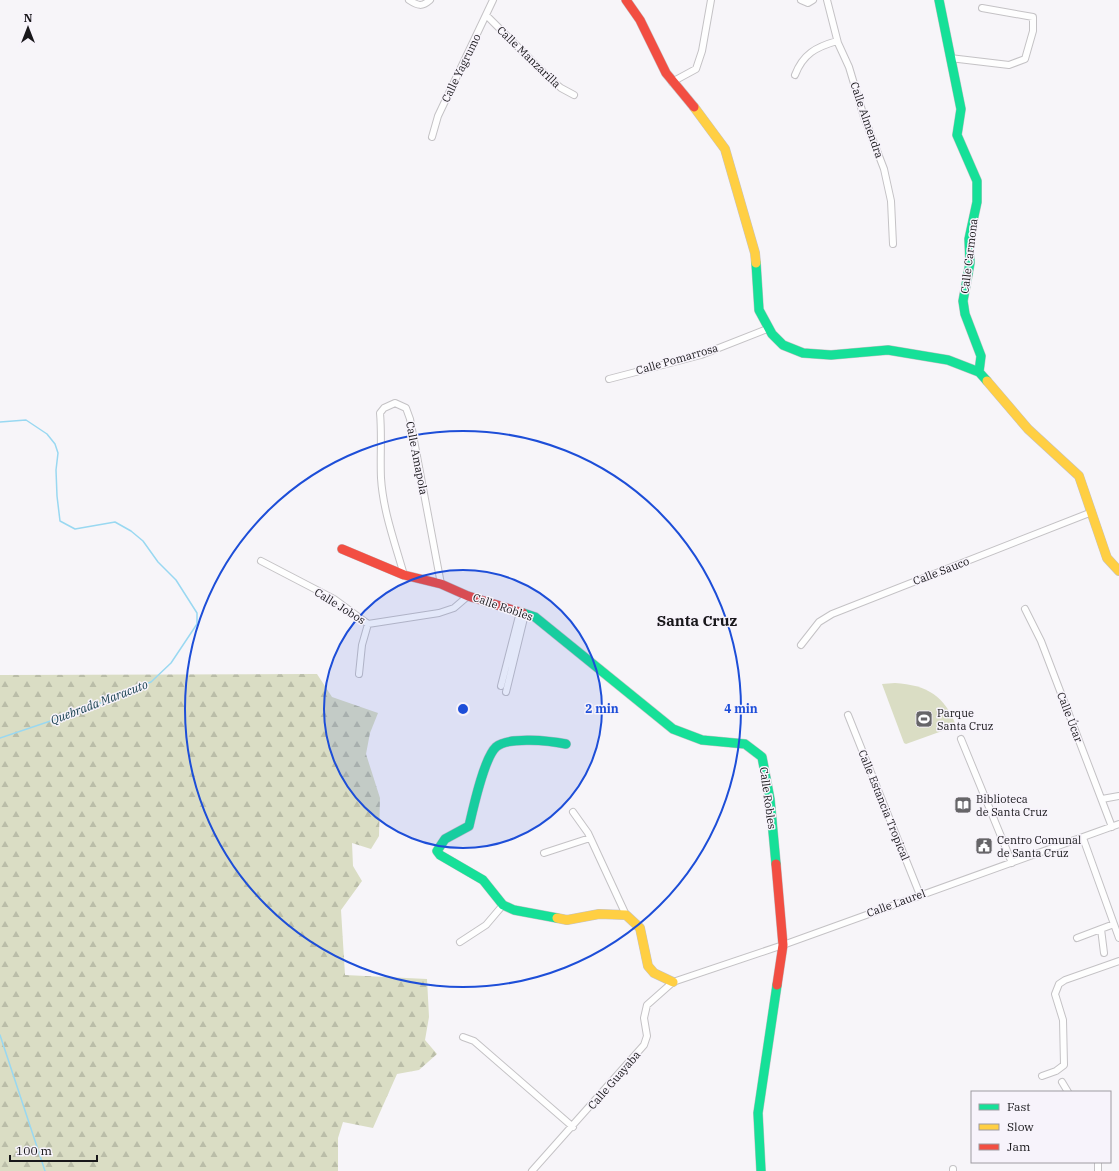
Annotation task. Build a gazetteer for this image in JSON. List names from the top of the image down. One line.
{"streets":{"street":["Calle Manzarilla","Calle Yagrumo","Calle Almendra","Calle Carmona","Calle Pomarrosa","Calle Amapola","Calle Sauco","Calle Jobos","Calle Robles","Calle Úcar","Calle Estancia Tropical","Calle Laurel","Calle Guayaba"]},"crossings":[["Calle Manzarilla","Calle Yagrumo"],["Calle Amapola","Calle Robles"],["Calle Jobos","Calle Robles"],["Calle Robles","Calle Laurel"],["Calle Úcar","Calle Laurel"],["Calle Estancia Tropical","Calle Laurel"],["Calle Laurel","Calle Guayaba"]],"districts":["Santa Cruz"],"water":["Quebrada Maracuto"],"places":{"sports":["Parque Santa Cruz"],"library":["Biblioteca de Santa Cruz"],"public building":["Centro Comunal de Santa Cruz"]},"legend":["Fast","Slow","Jam"],"scale_bar":"100 m","north":"top","rings":["2 min","4 min"]}
